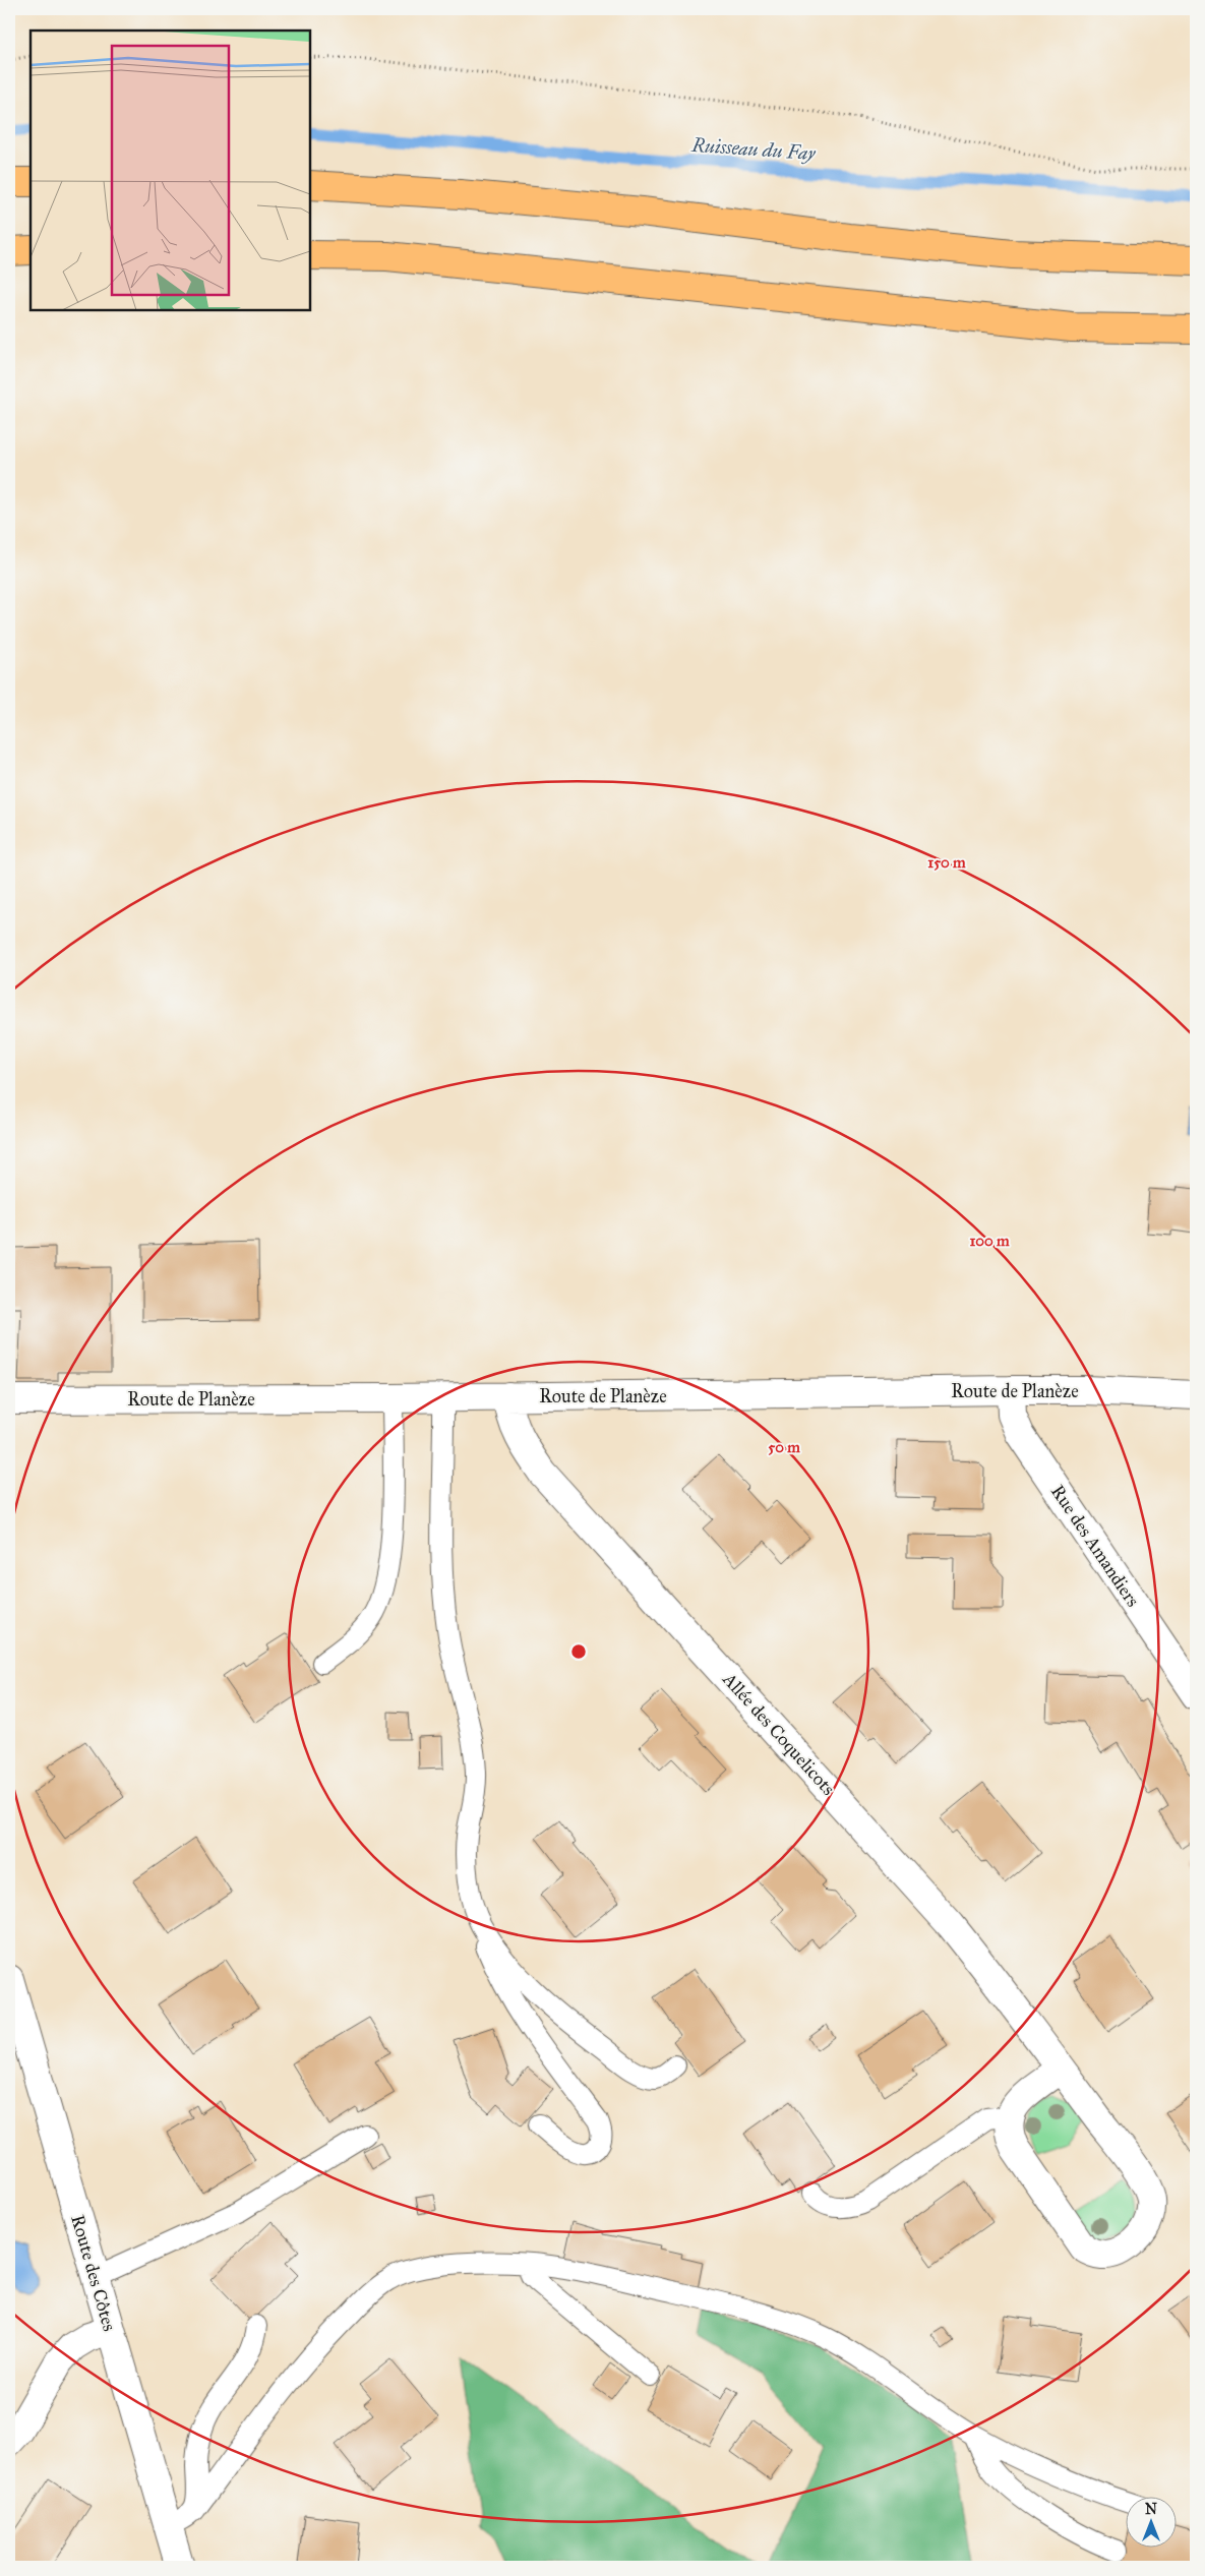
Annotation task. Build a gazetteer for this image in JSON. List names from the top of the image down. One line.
{"streets":{"street":["Route de Planèze","Rue des Amandiers","Allée des Coquelicots","Route des Côtes"]},"crossings":[["Route de Planèze","Rue des Amandiers"],["Route de Planèze","Allée des Coquelicots"]],"water":["Ruisseau du Fay"],"north":"top","rings":["150 m","100 m","50 m"]}
